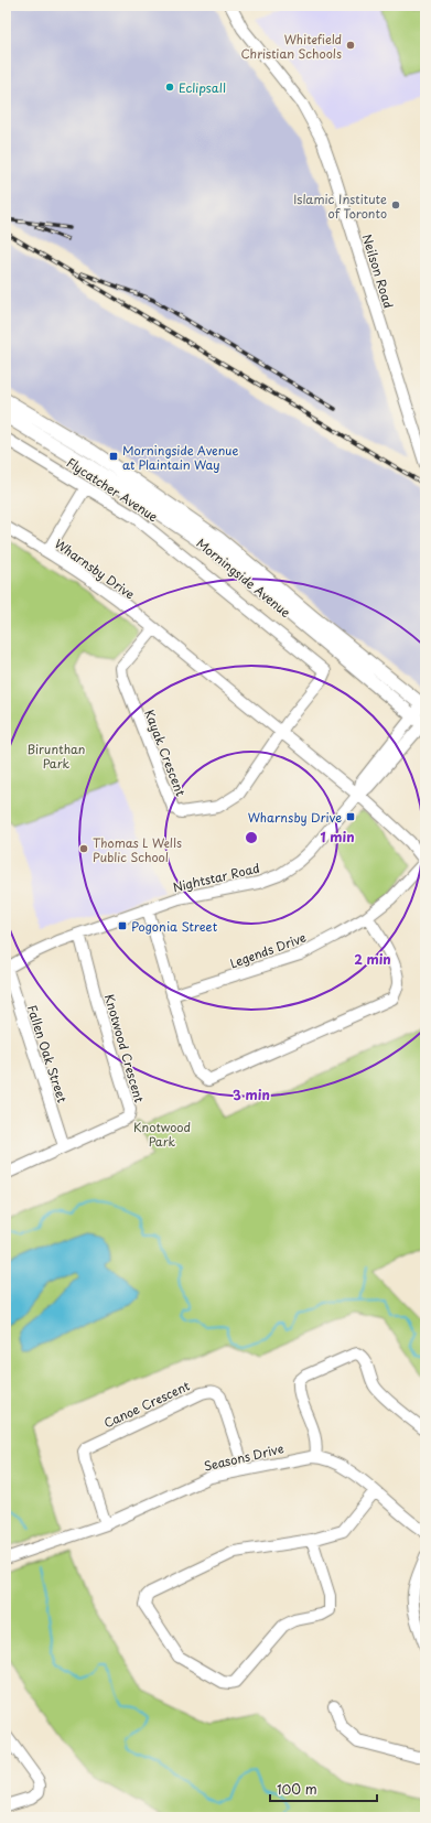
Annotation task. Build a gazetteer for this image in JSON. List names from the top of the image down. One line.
{"streets":{"main road":["Morningside Avenue"],"street":["Neilson Road","Flycatcher Avenue","Wharnsby Drive","Kayak Crescent","Nightstar Road","Legends Drive","Knotwood Crescent","Fallen Oak Street","Canoe Crescent","Seasons Drive"]},"crossings":[["Flycatcher Avenue","Wharnsby Drive"],["Flycatcher Avenue","Kayak Crescent"],["Wharnsby Drive","Kayak Crescent"],["Wharnsby Drive","Nightstar Road"],["Wharnsby Drive","Legends Drive"],["Morningside Avenue","Nightstar Road"],["Nightstar Road","Knotwood Crescent"],["Nightstar Road","Fallen Oak Street"],["Knotwood Crescent","Fallen Oak Street"],["Canoe Crescent","Seasons Drive"]],"parks":["Birunthan Park","Knotwood Park"],"places":{"other":["Whitefield Christian Schools","Eclipsall","Islamic Institute of Toronto","Thomas L Wells Public School"],"transit":["Morningside Avenue at Plaintain Way","Wharnsby Drive","Pogonia Street"]},"scale_bar":"100 m","rings":["1 min","2 min","3 min"]}
